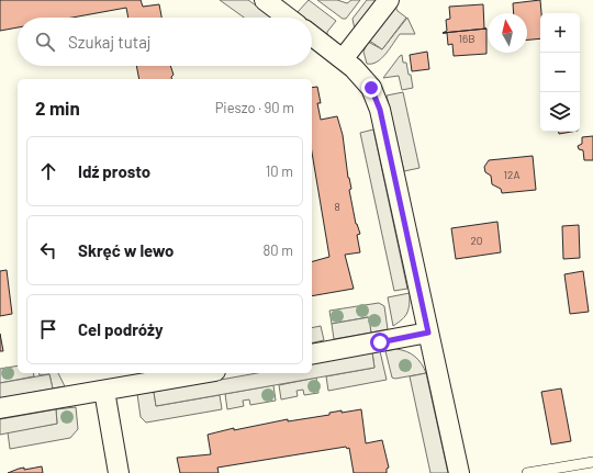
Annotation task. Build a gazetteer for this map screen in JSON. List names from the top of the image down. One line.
{"house_numbers":["16B","12A","8","20"],"north":"top","page":{"map_buttons":["+","−"],"search":"Szukaj tutaj","heading":["2 min","Pieszo · 90 m"],"list":[["Idź prosto","10 m"],["Skręć w lewo","80 m"],"Cel podróży"]}}
